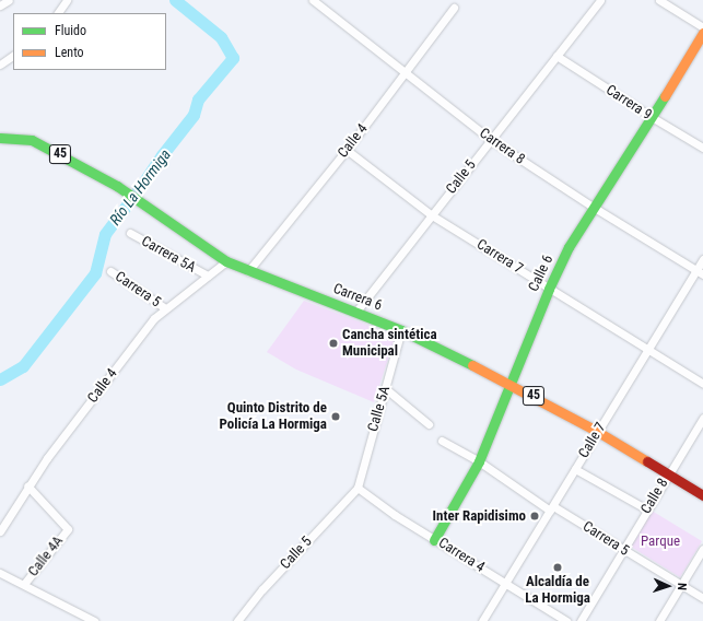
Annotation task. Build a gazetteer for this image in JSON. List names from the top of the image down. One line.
{"streets":{"main road":["45","Calle 6","Carrera 6"],"street":["Carrera 9","Calle 4","Carrera 8","Calle 5","Carrera 5A","Carrera 7","Carrera 5","Calle 5A","Calle 7","Calle 8","Carrera 4","Calle 4A"]},"crossings":[["Carrera 9","Calle 5"],["Carrera 9","Calle 6"],["Calle 4","Carrera 8"],["Calle 4","Carrera 5A"],["Calle 4","Carrera 7"],["Calle 4","Carrera 5"],["Calle 4","Carrera 6"],["Calle 4","Calle 4A"],["Carrera 8","Calle 5"],["Carrera 8","Calle 6"],["Carrera 8","Calle 7"],["Calle 5","Carrera 7"],["Calle 5","Carrera 6"],["Calle 5","Calle 5A"],["Calle 5","Carrera 4"],["Carrera 7","Calle 6"],["Carrera 7","Calle 7"],["Calle 6","Carrera 5"],["Calle 6","Carrera 6"],["Calle 6","Carrera 4"],["Carrera 5","Calle 7"],["Carrera 5","Calle 8"],["Carrera 6","Calle 5A"],["Carrera 6","Calle 7"],["Carrera 6","Calle 8"],["Calle 5A","Carrera 4"],["Calle 7","Carrera 4"]],"water":["Río La Hormiga"],"parks":["Parque"],"places":["Cancha sintética Municipal","Quinto Distrito de Policía La Hormiga","Inter Rapidisimo","Alcaldía de La Hormiga"],"legend":["Fluido","Lento"],"north":"right"}
